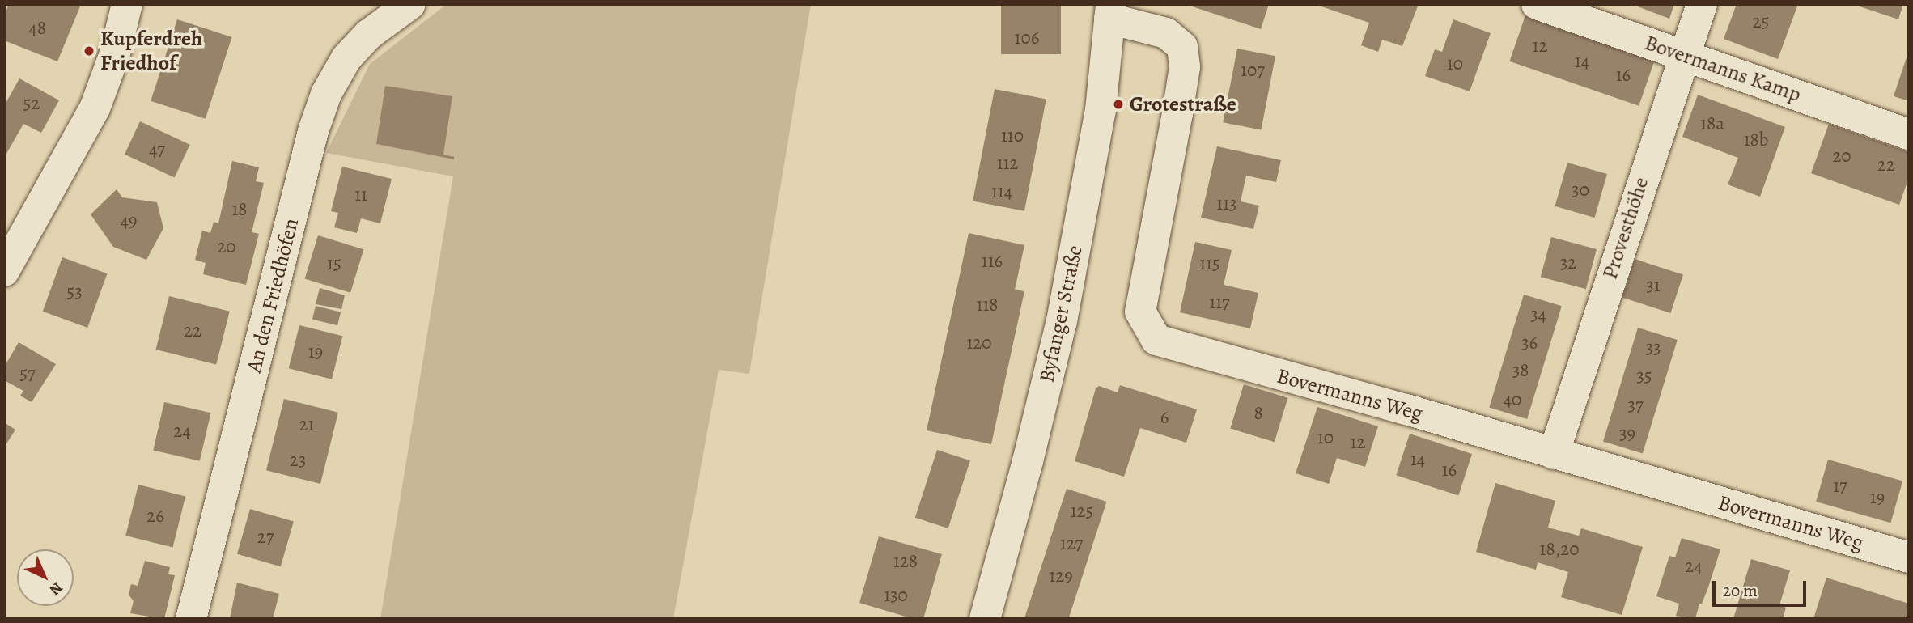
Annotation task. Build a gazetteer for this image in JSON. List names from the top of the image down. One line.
{"streets":{"street":["Bovermanns Kamp","Provesthöhe","An den Friedhöfen","Byfanger Straße","Bovermanns Weg"]},"crossings":[["Bovermanns Kamp","Provesthöhe"],["Provesthöhe","Bovermanns Weg"],["Byfanger Straße","Bovermanns Weg"]],"places":["Kupferdreh Friedhof","Grotestraße"],"house_numbers":["25","48","106","12","14","10","107","16","52","18a","110","18b","47","20","112","22","30","114","11","113","18","49","20","116","32","15","115","31","53","117","118","34","22","120","36","33","19","38","57","35","40","37","8","6","21","24","39","10","12","14","23","16","17","19","125","26","27","127","18,20","128","24","129","130"],"scale_bar":"20 m","north":"bottom right"}
